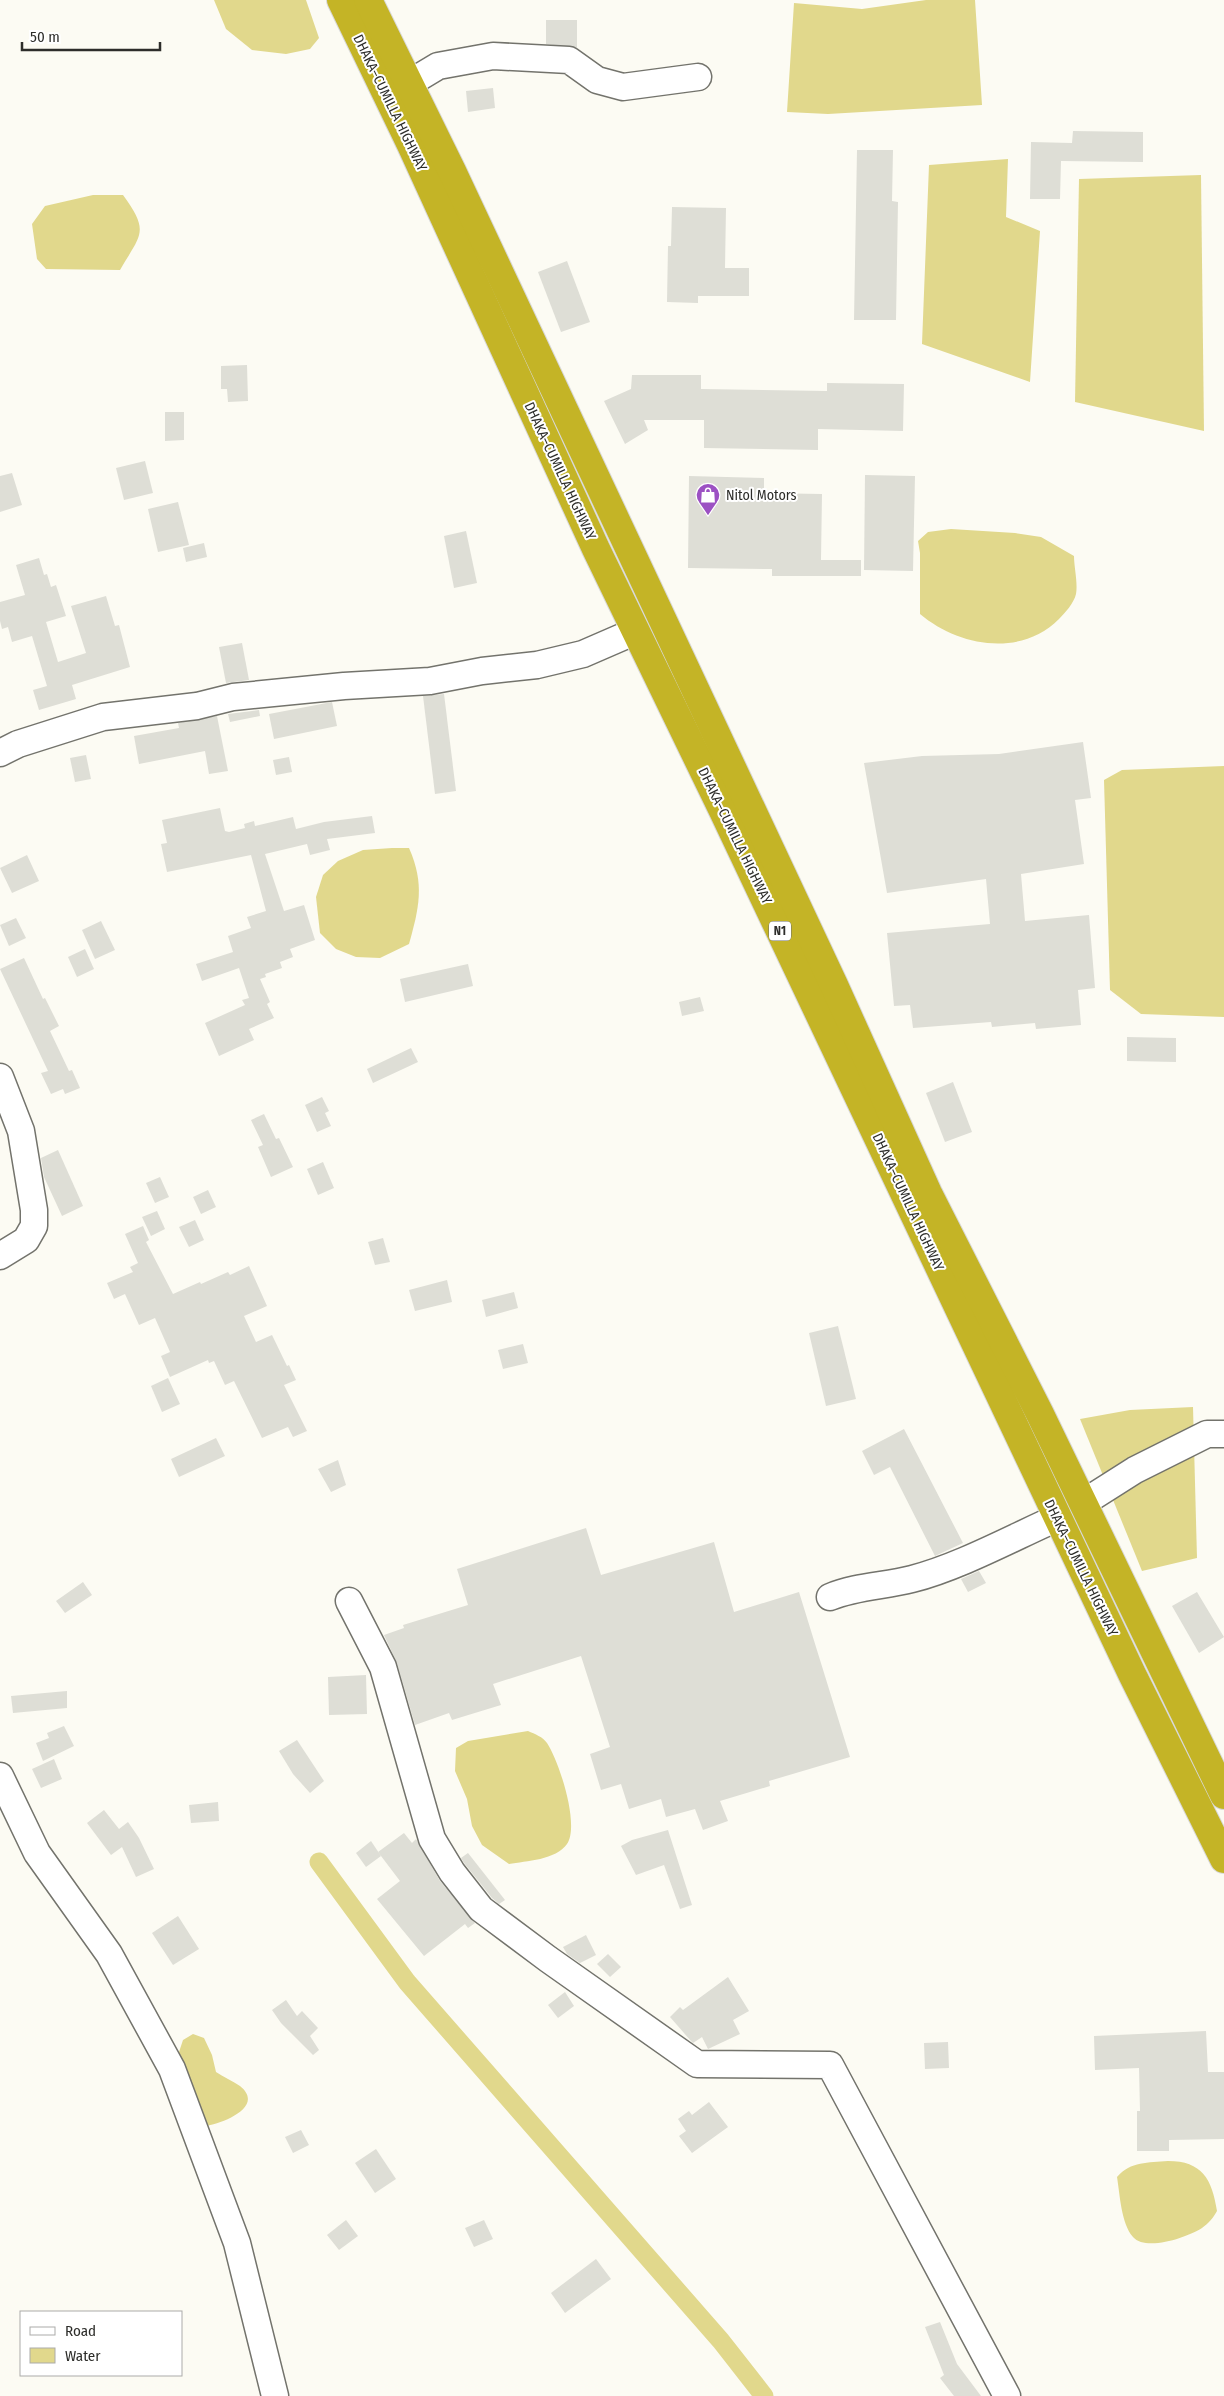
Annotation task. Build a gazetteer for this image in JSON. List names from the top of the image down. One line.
{"streets":{"highway":["DHAKA–CUMILLA HIGHWAY","N1"]},"places":{"shop":["Nitol Motors"]},"legend":["Road","Water"],"scale_bar":"50 m"}
